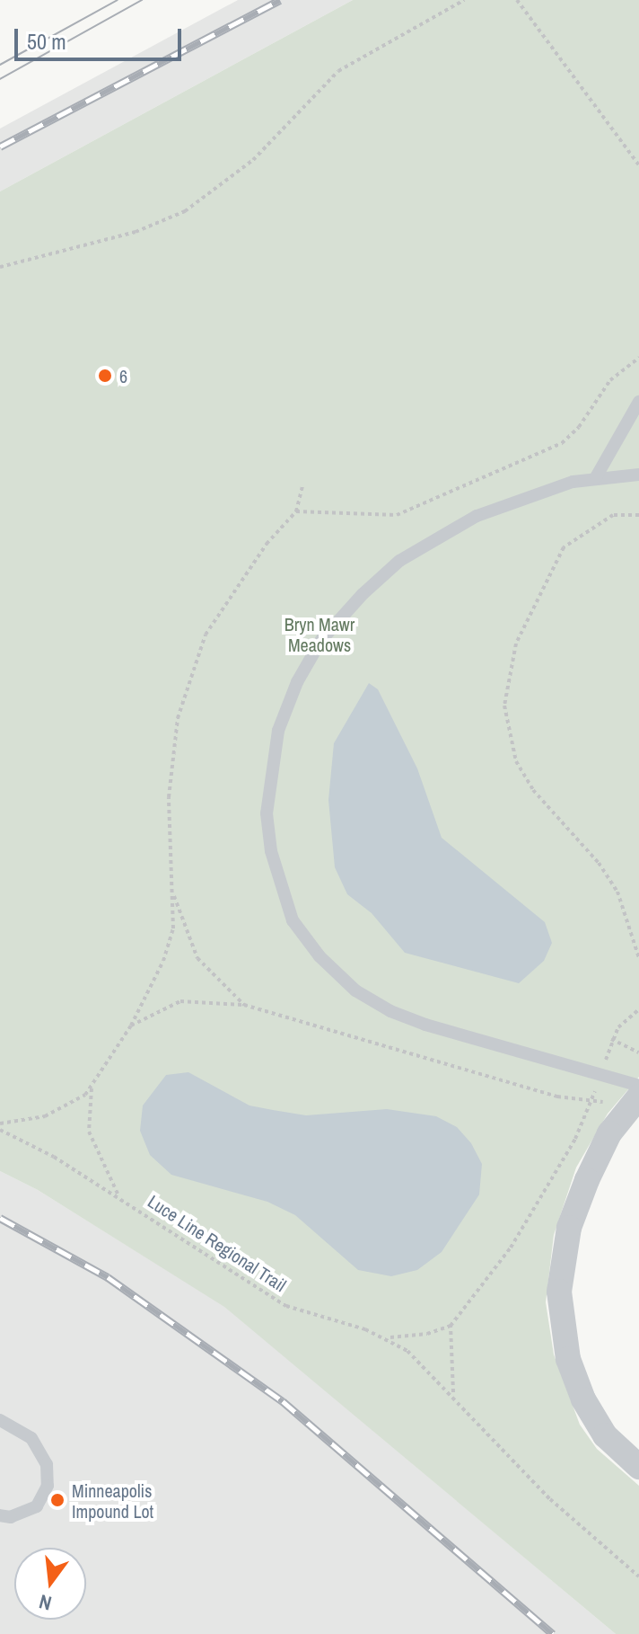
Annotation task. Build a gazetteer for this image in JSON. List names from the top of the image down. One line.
{"streets":{"path":["Luce Line Regional Trail"]},"parks":["Bryn Mawr Meadows"],"places":["6","Minneapolis Impound Lot"],"scale_bar":"50 m","north":"bottom"}
